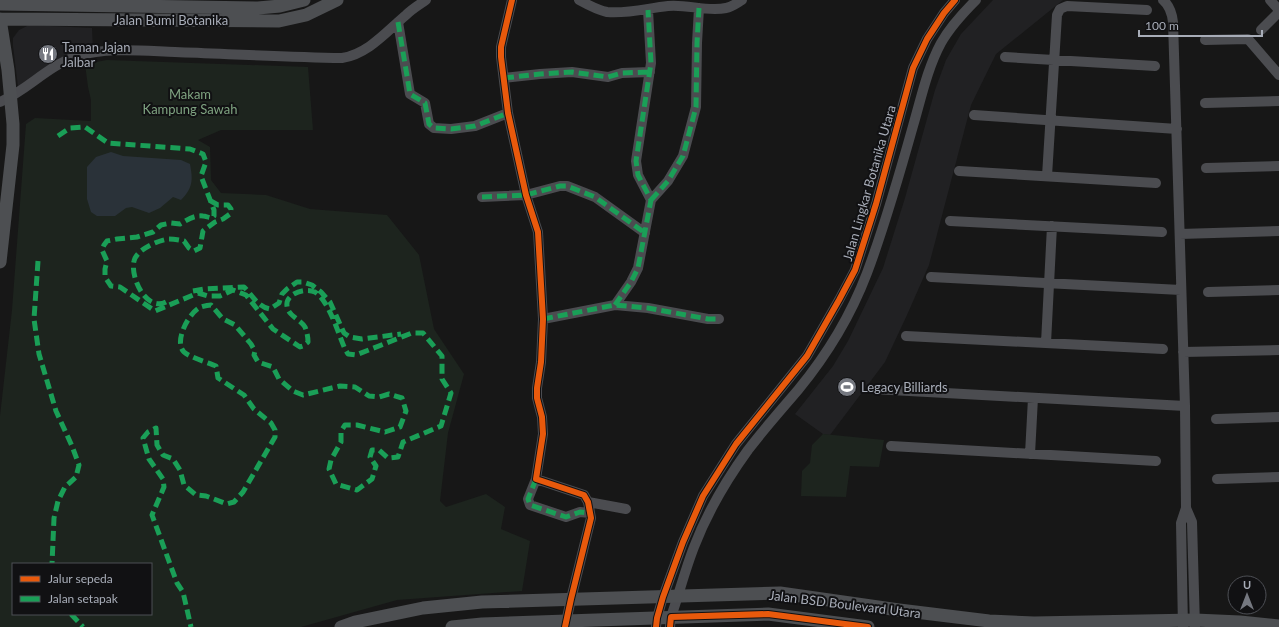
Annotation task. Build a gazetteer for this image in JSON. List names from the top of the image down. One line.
{"streets":{"main road":["Jalan Bumi Botanika","Jalan BSD Boulevard Utara"],"street":["Jalan Lingkar Botanika Utara"]},"crossings":[["Jalan Lingkar Botanika Utara","Jalan BSD Boulevard Utara"]],"parks":["Makam Kampung Sawah"],"places":{"restaurant":["Taman Jajan Jalbar"],"sports":["Legacy Billiards"]},"legend":["Jalur sepeda","Jalan setapak"],"scale_bar":"100 m","north":"top"}
